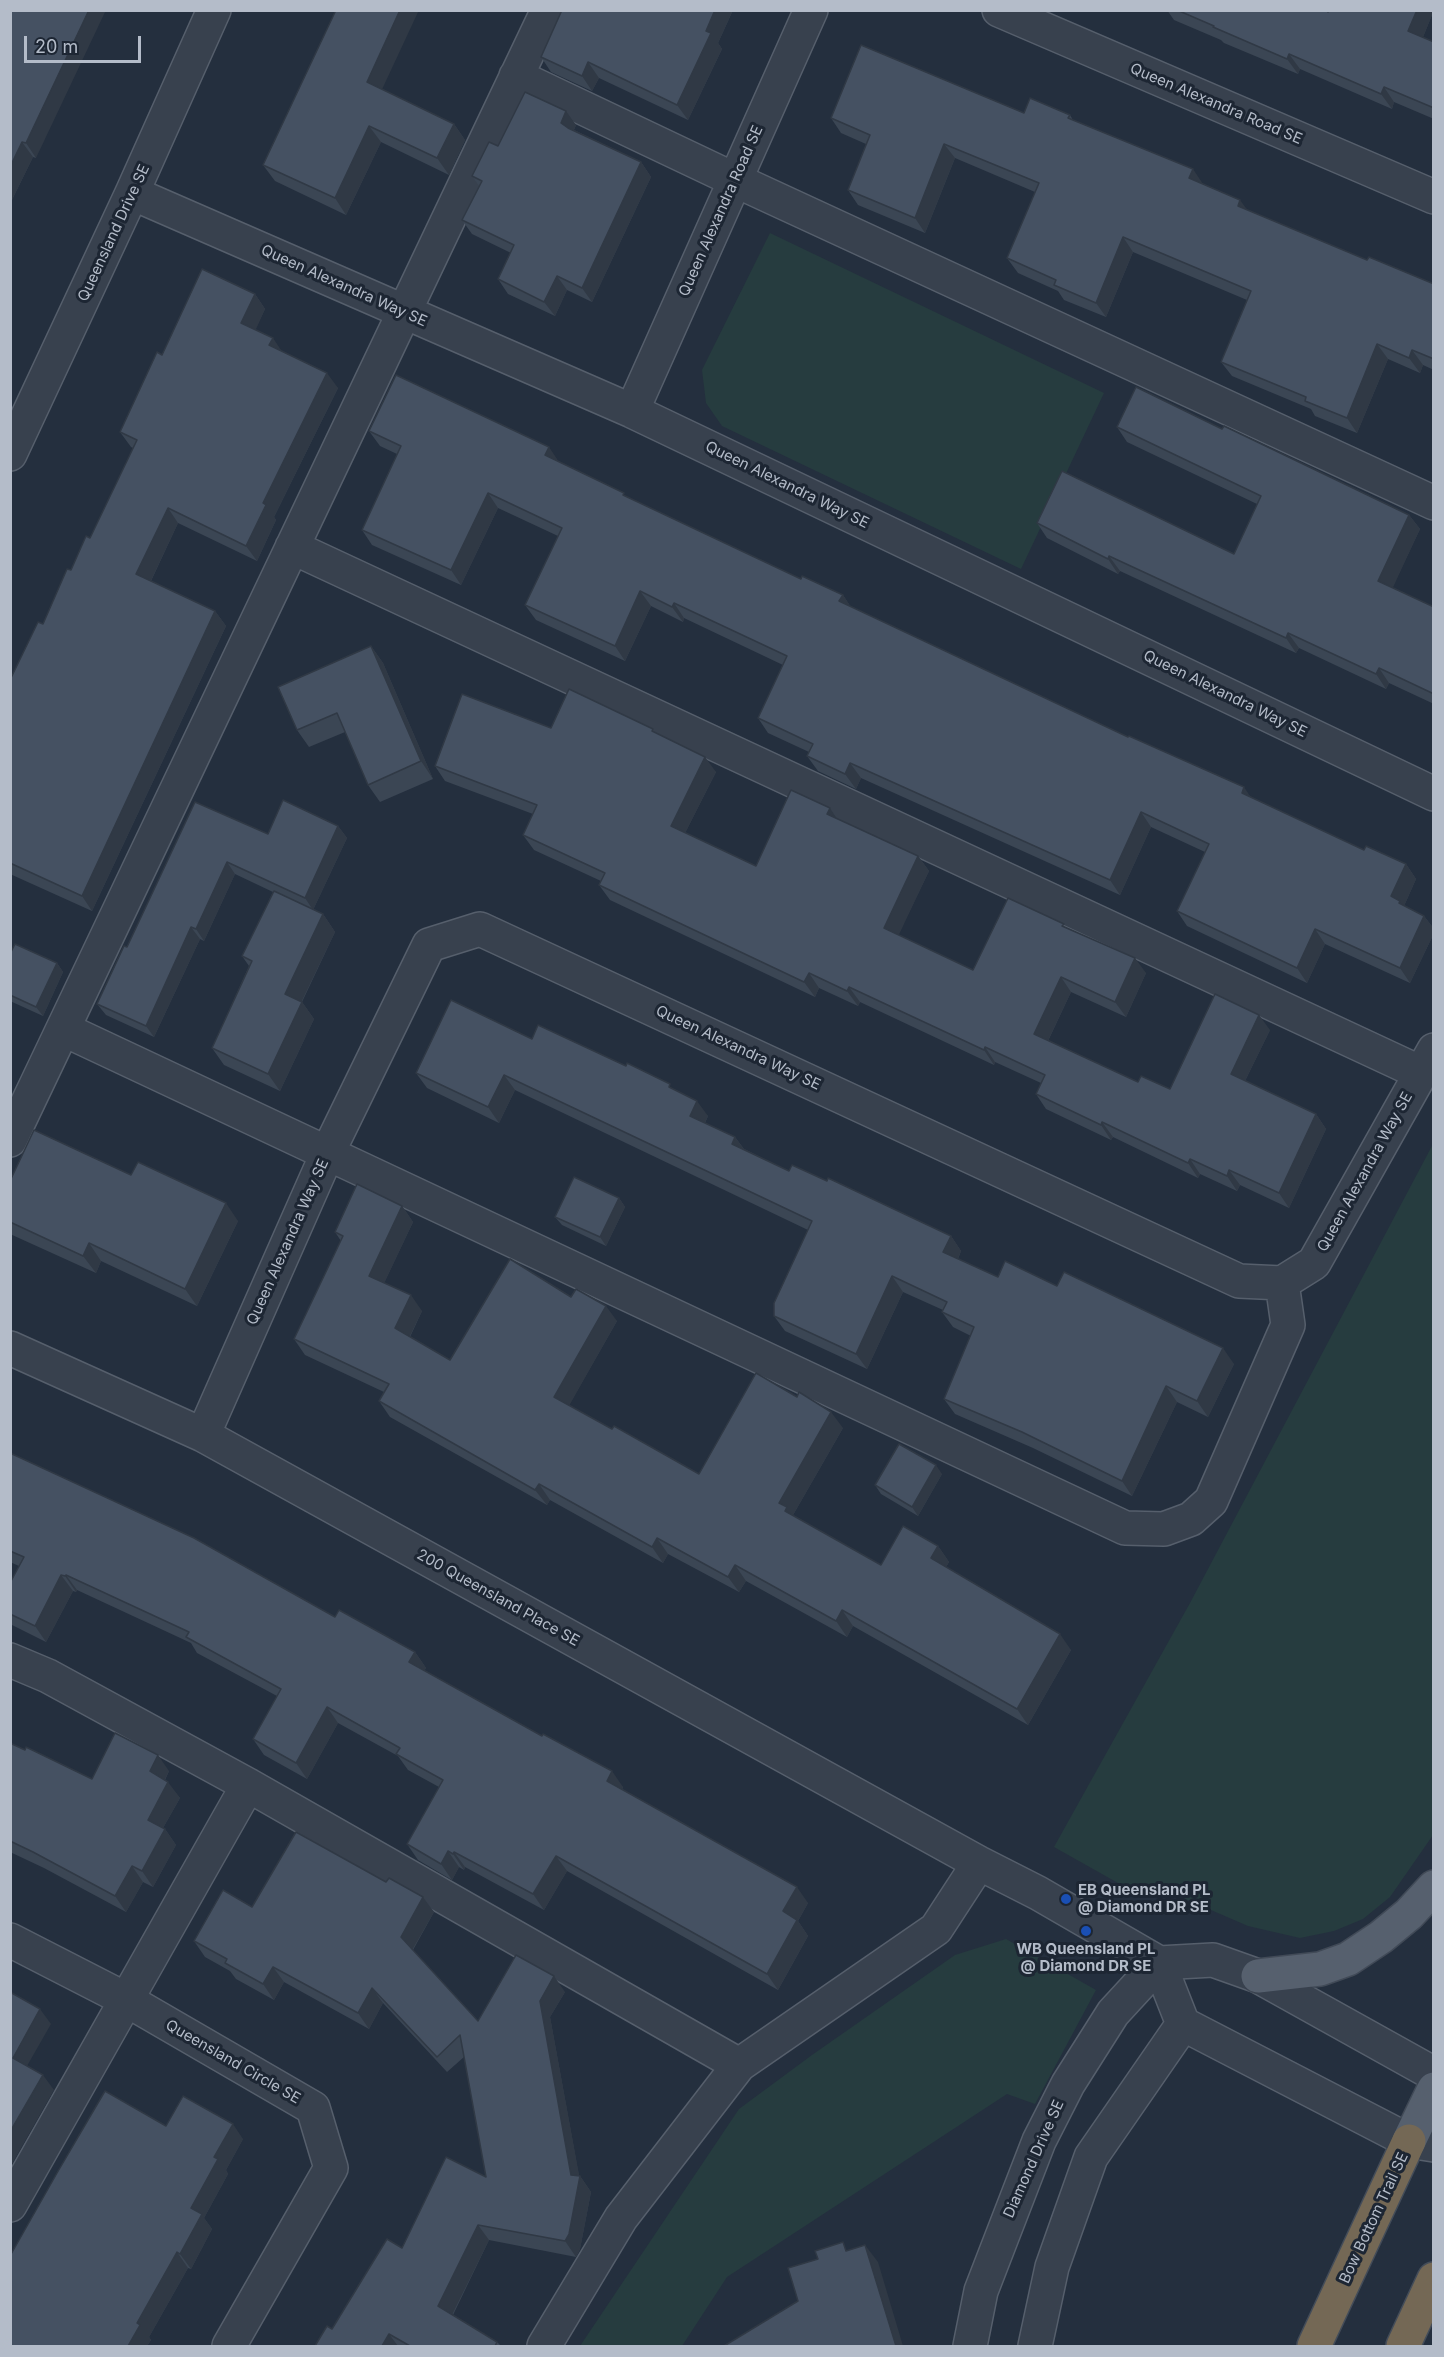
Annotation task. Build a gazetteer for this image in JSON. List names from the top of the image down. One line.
{"streets":{"highway":["Bow Bottom Trail SE"],"street":["Queen Alexandra Road SE","Queensland Drive SE","Queen Alexandra Way SE","200 Queensland Place SE","Queensland Circle SE","Diamond Drive SE"]},"crossings":[["Queen Alexandra Road SE","Queen Alexandra Way SE"],["Queensland Drive SE","Queen Alexandra Way SE"],["Queen Alexandra Way SE","200 Queensland Place SE"],["200 Queensland Place SE","Diamond Drive SE"]],"places":["EB Queensland PL @ Diamond DR SE","WB Queensland PL @ Diamond DR SE"],"scale_bar":"20 m"}
